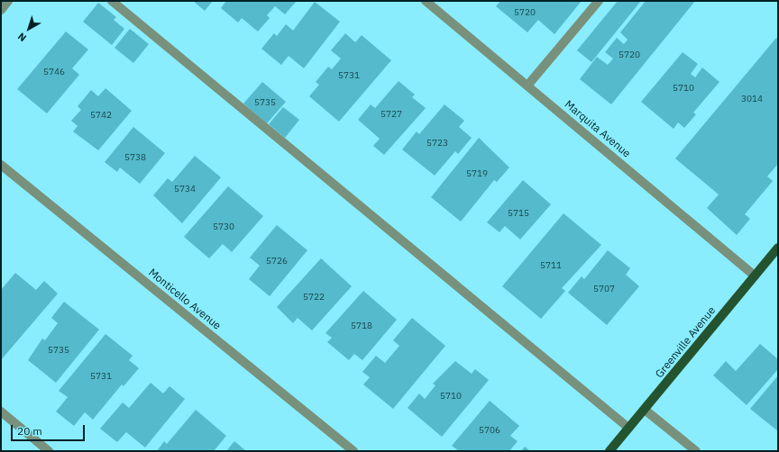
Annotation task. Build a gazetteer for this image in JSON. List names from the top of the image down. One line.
{"streets":{"main road":["Greenville Avenue"],"street":["Marquita Avenue","Monticello Avenue"]},"crossings":[["Marquita Avenue","Greenville Avenue"]],"house_numbers":["5720","5720","5746","5731","5710","3014","5735","5727","5742","5723","5738","5719","5734","5715","5730","5726","5711","5707","5722","5718","5735","5731","5710","5706"],"scale_bar":"20 m","north":"bottom left"}
